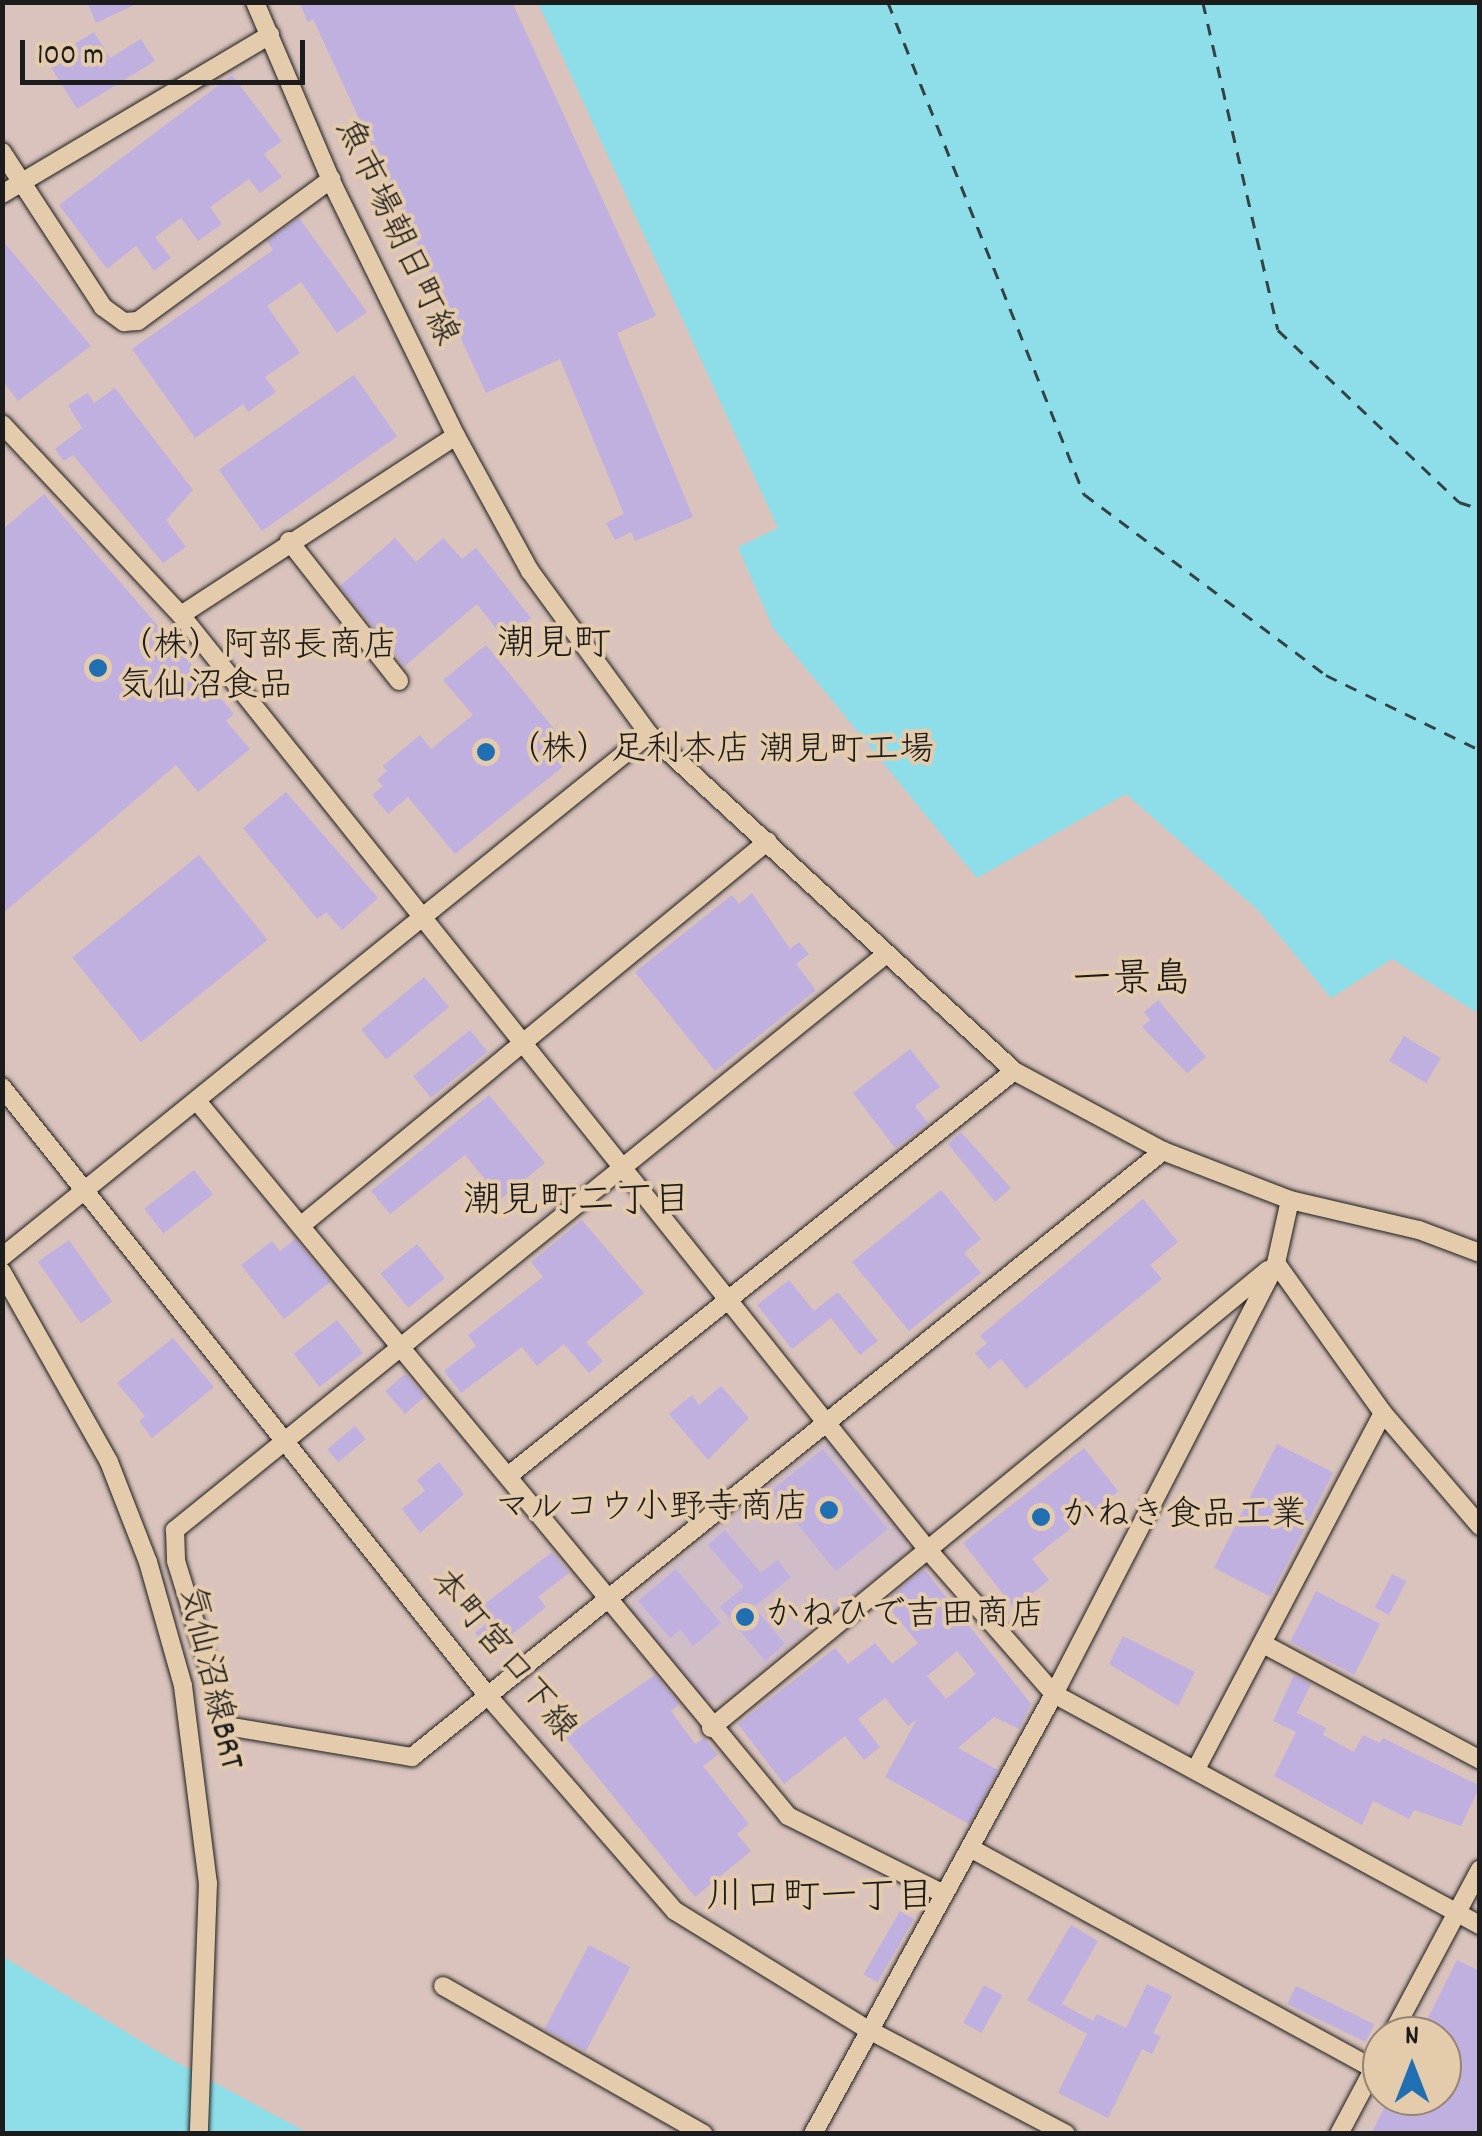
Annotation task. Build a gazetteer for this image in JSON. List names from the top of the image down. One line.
{"streets":{"street":["魚市場朝日町線","本町宮口下線","気仙沼線BRT"]},"districts":["潮見町","一景島","潮見町二丁目","川口町一丁目"],"places":["（株）阿部長商店 気仙沼食品","（株）足利本店 潮見町工場","マルコウ小野寺商店","かねき食品工業","かねひで吉田商店"],"scale_bar":"100 m","north":"top"}
